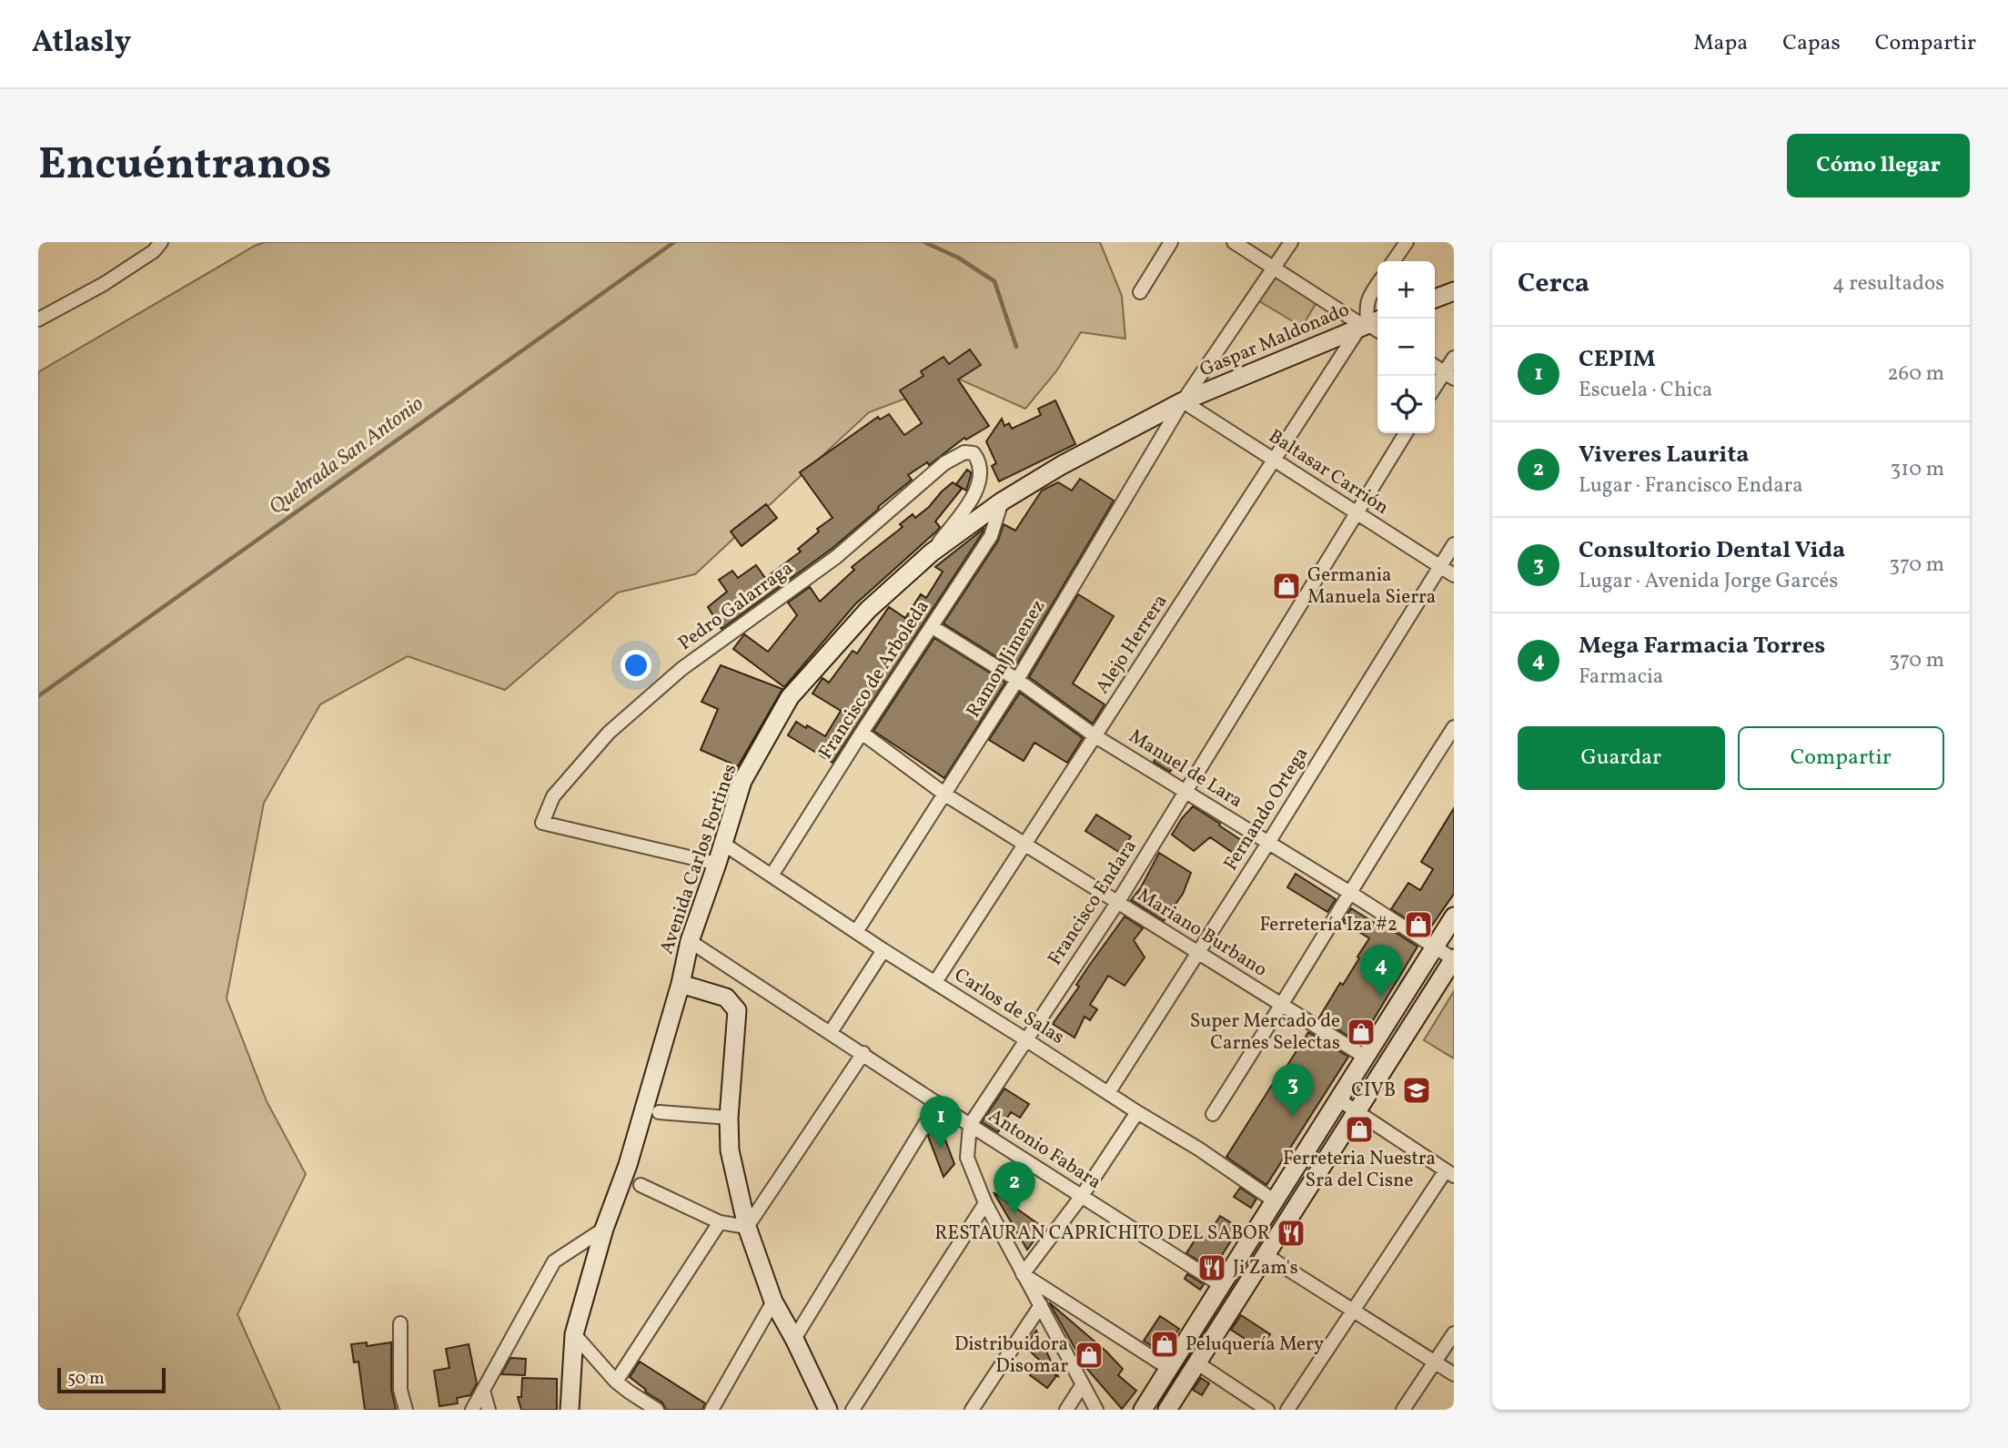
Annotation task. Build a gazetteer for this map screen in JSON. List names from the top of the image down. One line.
{"streets":{"street":["Gaspar Maldonado","Baltasar Carrión","Pedro Galarraga","Alejo Herrera","Ramon Jimenez","Francisco de Arboleda","Manuel de Lara","Fernando Ortega","Avenida Carlos Fortines","Francisco Endara","Mariano Burbano","Carlos de Salas","Antonio Fabara"]},"crossings":[["Gaspar Maldonado","Baltasar Carrión"],["Gaspar Maldonado","Alejo Herrera"],["Gaspar Maldonado","Ramon Jimenez"],["Gaspar Maldonado","Avenida Carlos Fortines"],["Baltasar Carrión","Alejo Herrera"],["Baltasar Carrión","Ramon Jimenez"],["Baltasar Carrión","Fernando Ortega"],["Baltasar Carrión","Avenida Carlos Fortines"],["Baltasar Carrión","Francisco Endara"],["Pedro Galarraga","Avenida Carlos Fortines"],["Alejo Herrera","Manuel de Lara"],["Alejo Herrera","Mariano Burbano"],["Alejo Herrera","Carlos de Salas"],["Ramon Jimenez","Manuel de Lara"],["Ramon Jimenez","Avenida Carlos Fortines"],["Ramon Jimenez","Mariano Burbano"],["Ramon Jimenez","Carlos de Salas"],["Francisco de Arboleda","Manuel de Lara"],["Francisco de Arboleda","Avenida Carlos Fortines"],["Francisco de Arboleda","Mariano Burbano"],["Francisco de Arboleda","Carlos de Salas"],["Manuel de Lara","Fernando Ortega"],["Manuel de Lara","Francisco Endara"],["Fernando Ortega","Mariano Burbano"],["Fernando Ortega","Carlos de Salas"],["Avenida Carlos Fortines","Carlos de Salas"],["Avenida Carlos Fortines","Antonio Fabara"],["Francisco Endara","Mariano Burbano"],["Francisco Endara","Carlos de Salas"],["Francisco Endara","Antonio Fabara"]],"water":["Quebrada San Antonio"],"places":{"shop":["Germania Manuela Sierra","Ferretería Iza #2","Super Mercado de Carnes Selectas","Ferreteria Nuestra Sra del Cisne","Peluquería Mery","Distribuidora Disomar"],"school or university":["CIVB"],"restaurant":["RESTAURAN CAPRICHITO DEL SABOR","Ji Zam's"]},"scale_bar":"50 m","page":{"header":"Atlasly","nav":["Mapa","Capas","Compartir"],"buttons":["Cómo llegar",["Guardar","Compartir"]],"title":"Encuéntranos","heading":["Cerca","4 resultados"],"map_buttons":["+","−"],"list":[{"mark":"1","name":"CEPIM","note":"Escuela · Chica","value":"260 m"},{"mark":"2","name":"Viveres Laurita","note":"Lugar · Francisco Endara","value":"310 m"},{"mark":"3","name":"Consultorio Dental Vida","note":"Lugar · Avenida Jorge Garcés","value":"370 m"},{"mark":"4","name":"Mega Farmacia Torres","note":"Farmacia","value":"370 m"}],"pins":["4","3","1","2"],"scale":"50 m"}}
